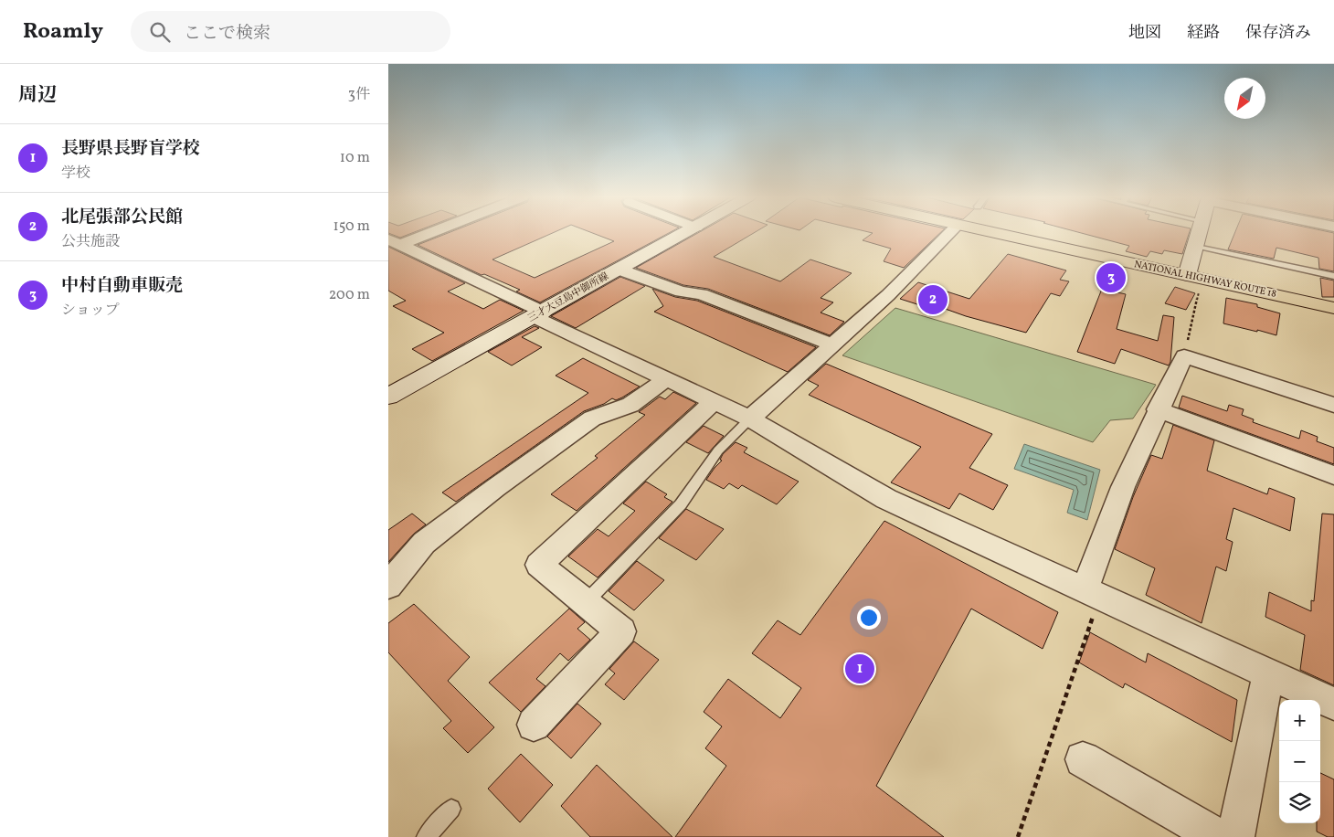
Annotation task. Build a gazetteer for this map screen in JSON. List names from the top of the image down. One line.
{"streets":{"highway":["NATIONAL HIGHWAY ROUTE 18"],"main road":["三才大豆島中御所線"]},"north":"bottom left","page":{"header":"Roamly","search":"ここで検索","nav":["地図","経路","保存済み"],"heading":["周辺","3件"],"list":[{"mark":"1","name":"長野県長野盲学校","note":"学校","value":"10 m"},{"mark":"2","name":"北尾張部公民館","note":"公共施設","value":"150 m"},{"mark":"3","name":"中村自動車販売","note":"ショップ","value":"200 m"}],"pins":["3","2","1"],"map_buttons":["+","−"]}}
